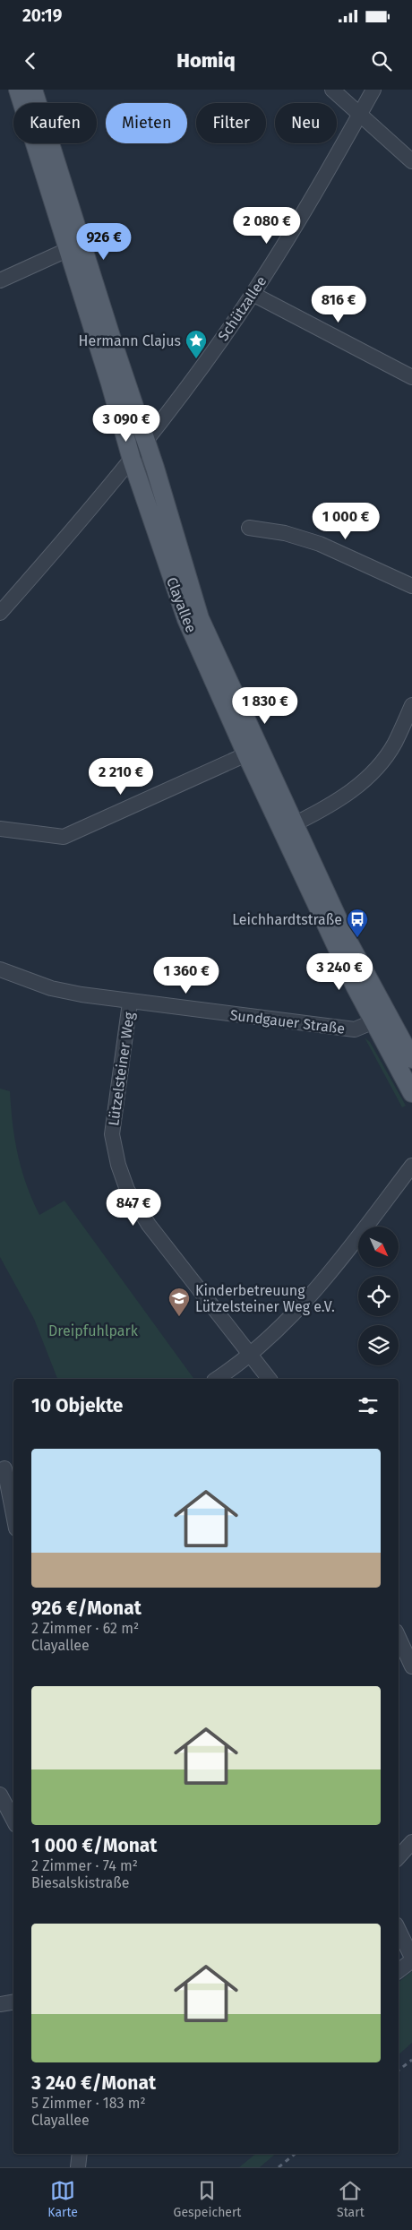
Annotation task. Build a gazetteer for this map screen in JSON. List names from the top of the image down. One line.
{"streets":{"main road":["Clayallee"],"street":["Schützallee","Sundgauer Straße","Lützelsteiner Weg"]},"crossings":[["Schützallee","Clayallee"],["Clayallee","Sundgauer Straße"],["Sundgauer Straße","Lützelsteiner Weg"]],"parks":["Dreipfuhlpark"],"places":{"place":["Hermann Clajus"],"bus stop":["Leichhardtstraße"],"school or university":["Kinderbetreuung Lützelsteiner Weg e.V."]},"north":"bottom right","page":{"status":"20:19","header":"Homiq","chip":["Kaufen","Mieten","Filter","Neu"],"price":["2 080 €","926 €","816 €","3 090 €","1 000 €","1 830 €","2 210 €","3 240 €","1 360 €","847 €"],"heading":"10 Objekte","list":[{"name":"926 €/Monat","note":"2 Zimmer · 62 m² · Clayallee"},{"name":"1 000 €/Monat","note":"2 Zimmer · 74 m² · Biesalskistraße"},{"name":"3 240 €/Monat","note":"5 Zimmer · 183 m² · Clayallee"}],"tabs":["Karte","Gespeichert","Start"]}}
